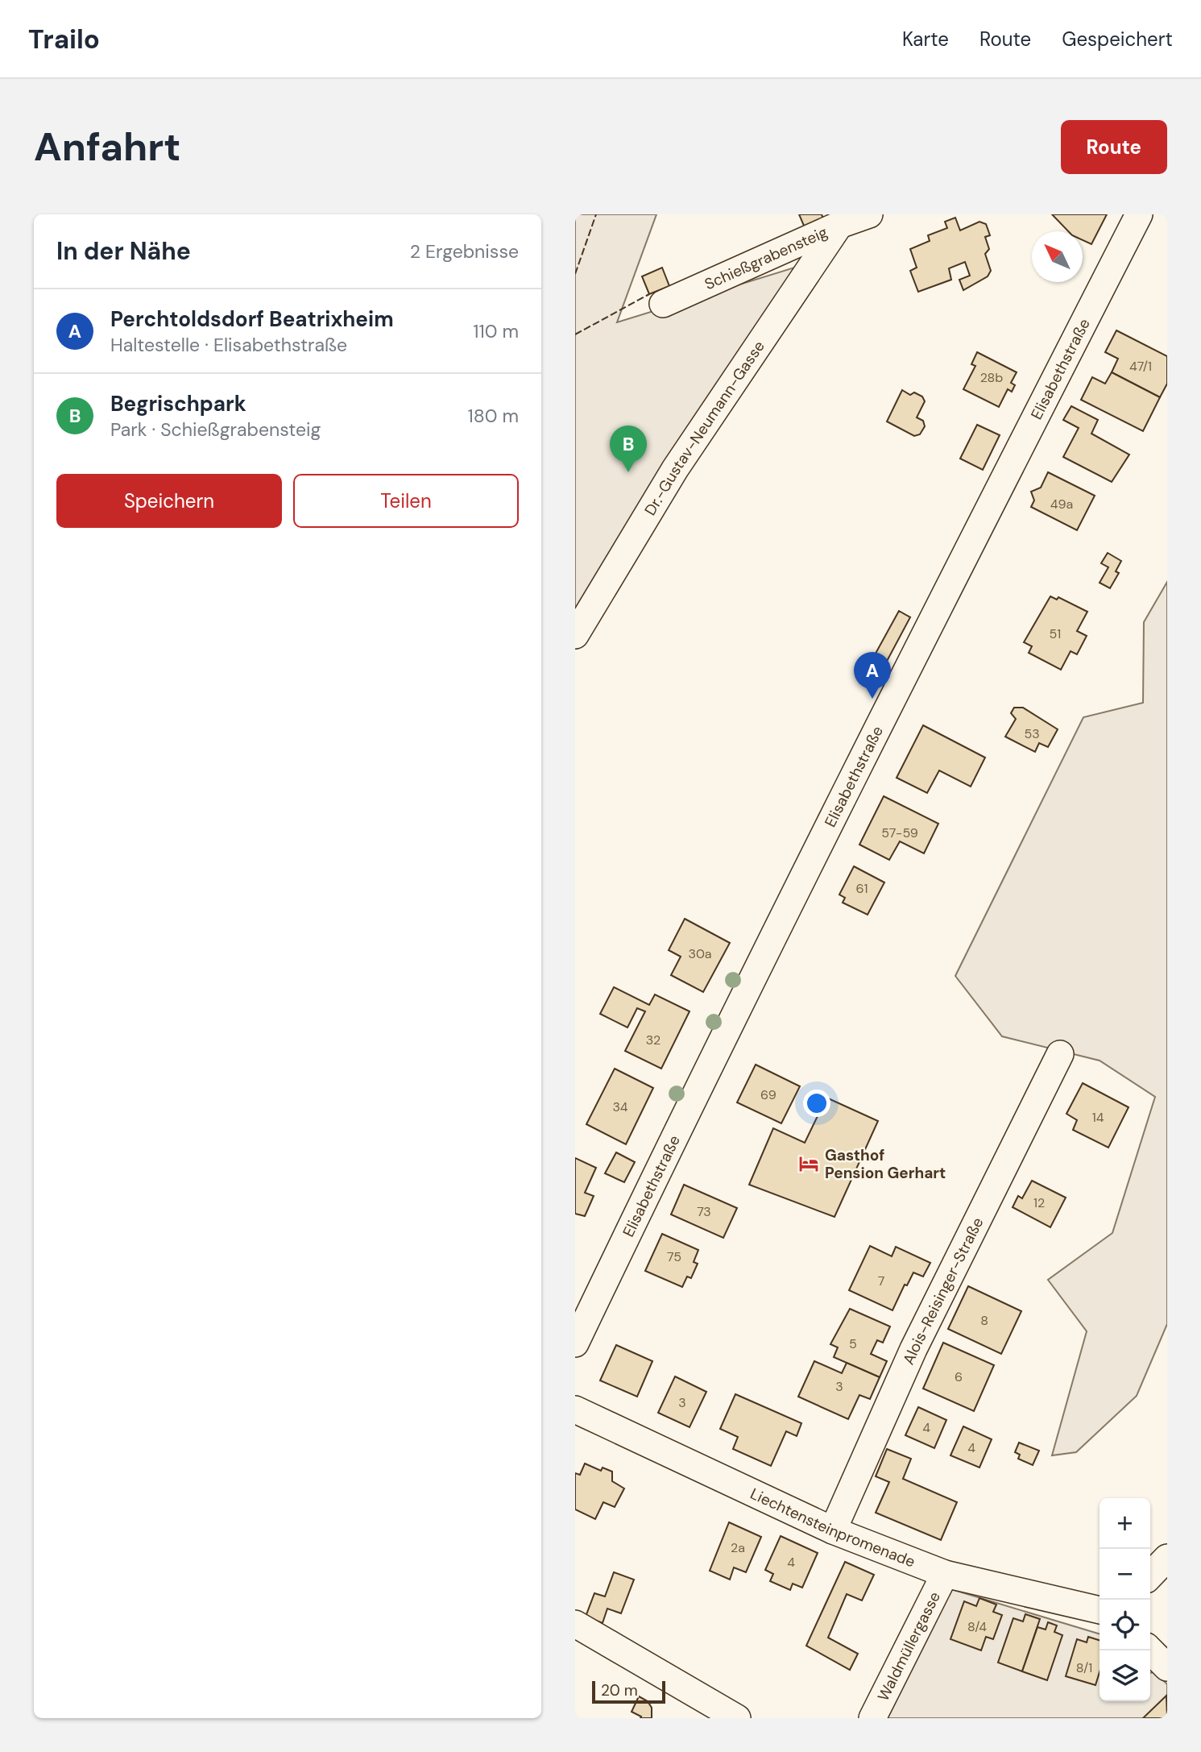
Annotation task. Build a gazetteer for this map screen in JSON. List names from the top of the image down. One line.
{"streets":{"street":["Schießgrabensteig","Elisabethstraße","Dr.-Gustav-Neumann-Gasse","Alois-Reisinger-Straße","Liechtensteinpromenade","Waldmüllergasse"]},"crossings":[["Schießgrabensteig","Dr.-Gustav-Neumann-Gasse"],["Alois-Reisinger-Straße","Liechtensteinpromenade"],["Liechtensteinpromenade","Waldmüllergasse"]],"places":{"hotel":["Gasthof Pension Gerhart"]},"house_numbers":["47/1","28b","49a","51","53","57-59","61","30a","32","69","34","14","12","73","75","7","8","5","6","3","3","4","4","2a","4","8/4","8/1"],"scale_bar":"20 m","north":"top left","page":{"header":"Trailo","nav":["Karte","Route","Gespeichert"],"buttons":["Route",["Speichern","Teilen"]],"title":"Anfahrt","heading":["In der Nähe","2 Ergebnisse"],"list":[{"mark":"A","name":"Perchtoldsdorf Beatrixheim","note":"Haltestelle · Elisabethstraße","value":"110 m"},{"mark":"B","name":"Begrischpark","note":"Park · Schießgrabensteig","value":"180 m"}],"pins":["B","A"],"map_buttons":["+","−"],"scale":"20 m"}}
